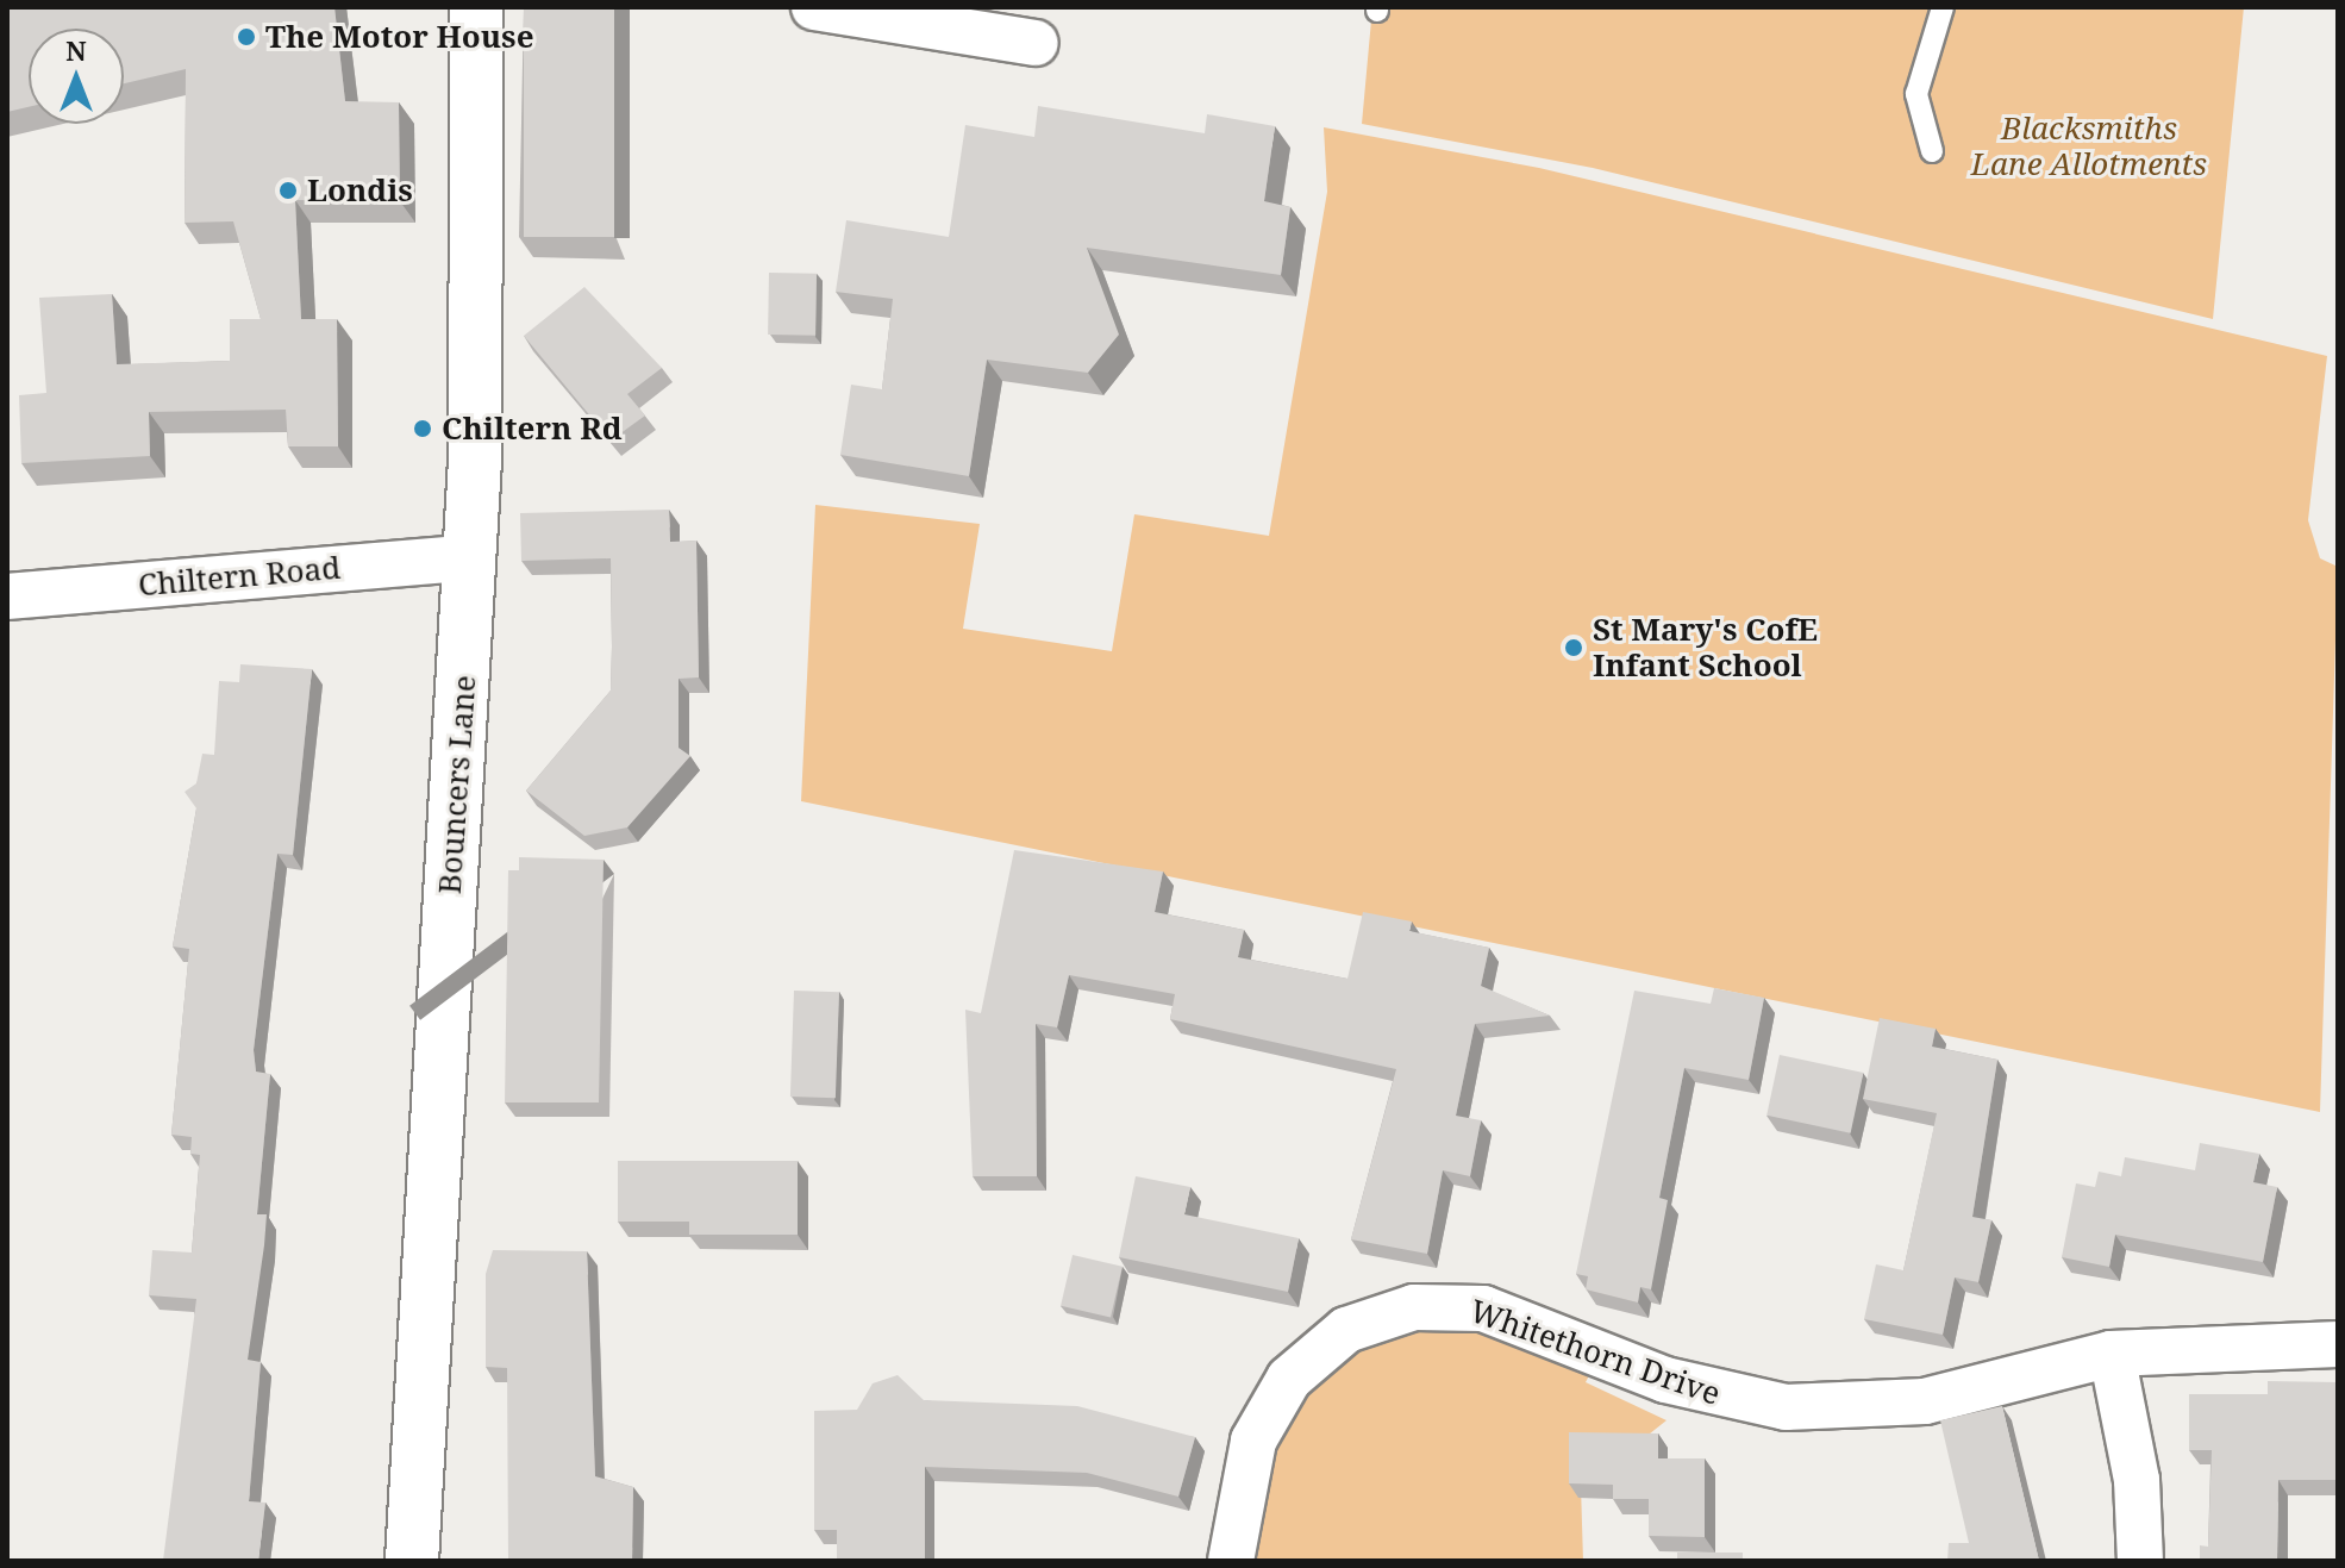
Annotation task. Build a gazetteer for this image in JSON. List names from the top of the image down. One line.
{"streets":{"street":["Chiltern Road","Bouncers Lane","Whitethorn Drive"]},"crossings":[["Chiltern Road","Bouncers Lane"]],"parks":["Blacksmiths Lane Allotments"],"places":["The Motor House","Londis","Chiltern Rd","St Mary's CofE Infant School"],"north":"top"}
